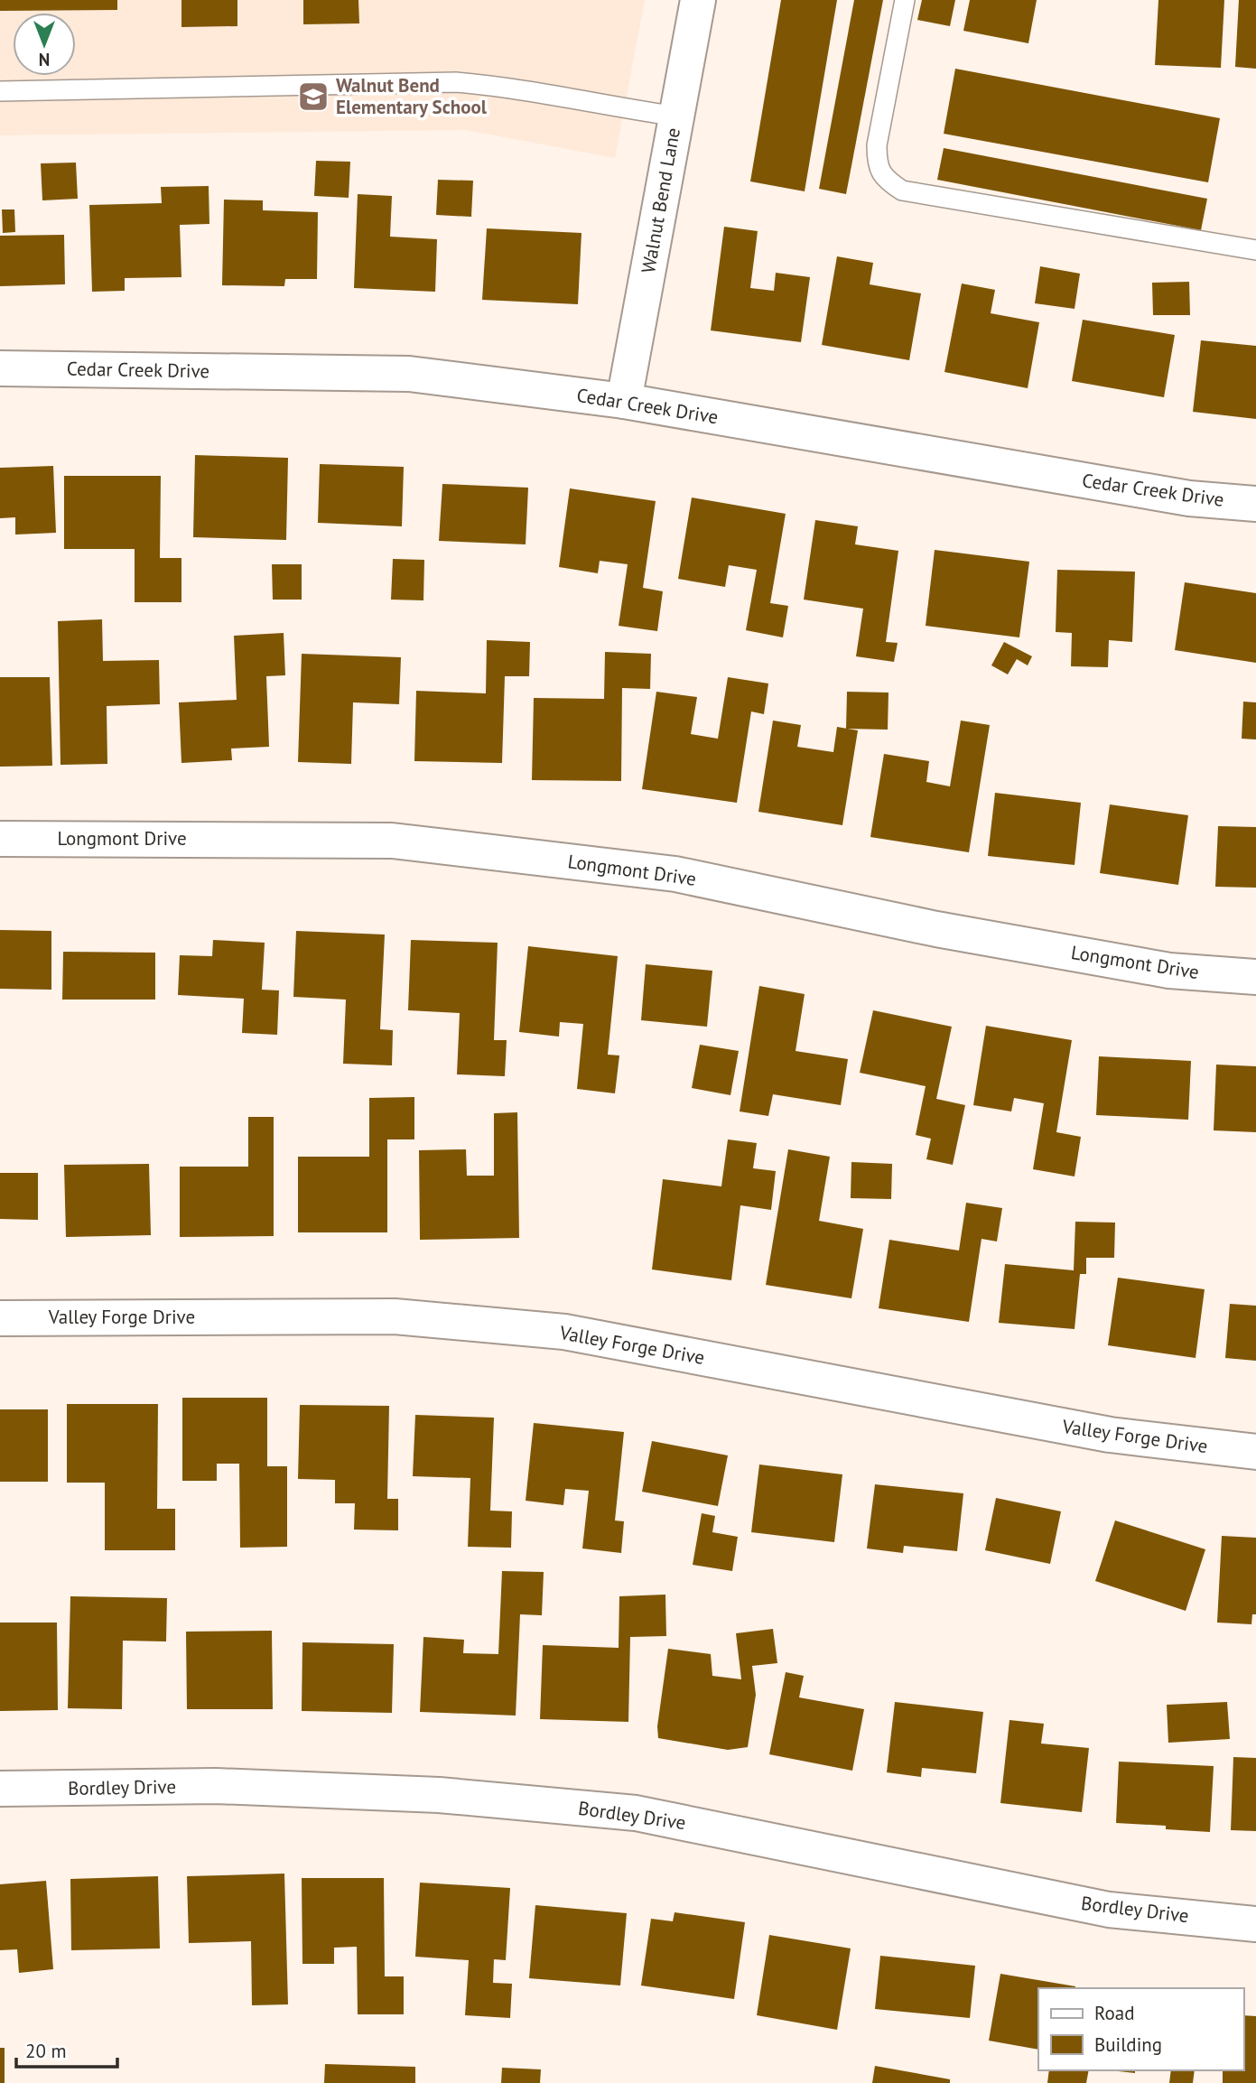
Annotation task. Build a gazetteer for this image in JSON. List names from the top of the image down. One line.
{"streets":{"street":["Walnut Bend Lane","Cedar Creek Drive","Longmont Drive","Valley Forge Drive","Bordley Drive"]},"crossings":[["Walnut Bend Lane","Cedar Creek Drive"]],"places":{"school or university":["Walnut Bend Elementary School"]},"legend":["Road","Building"],"scale_bar":"20 m","north":"bottom"}
